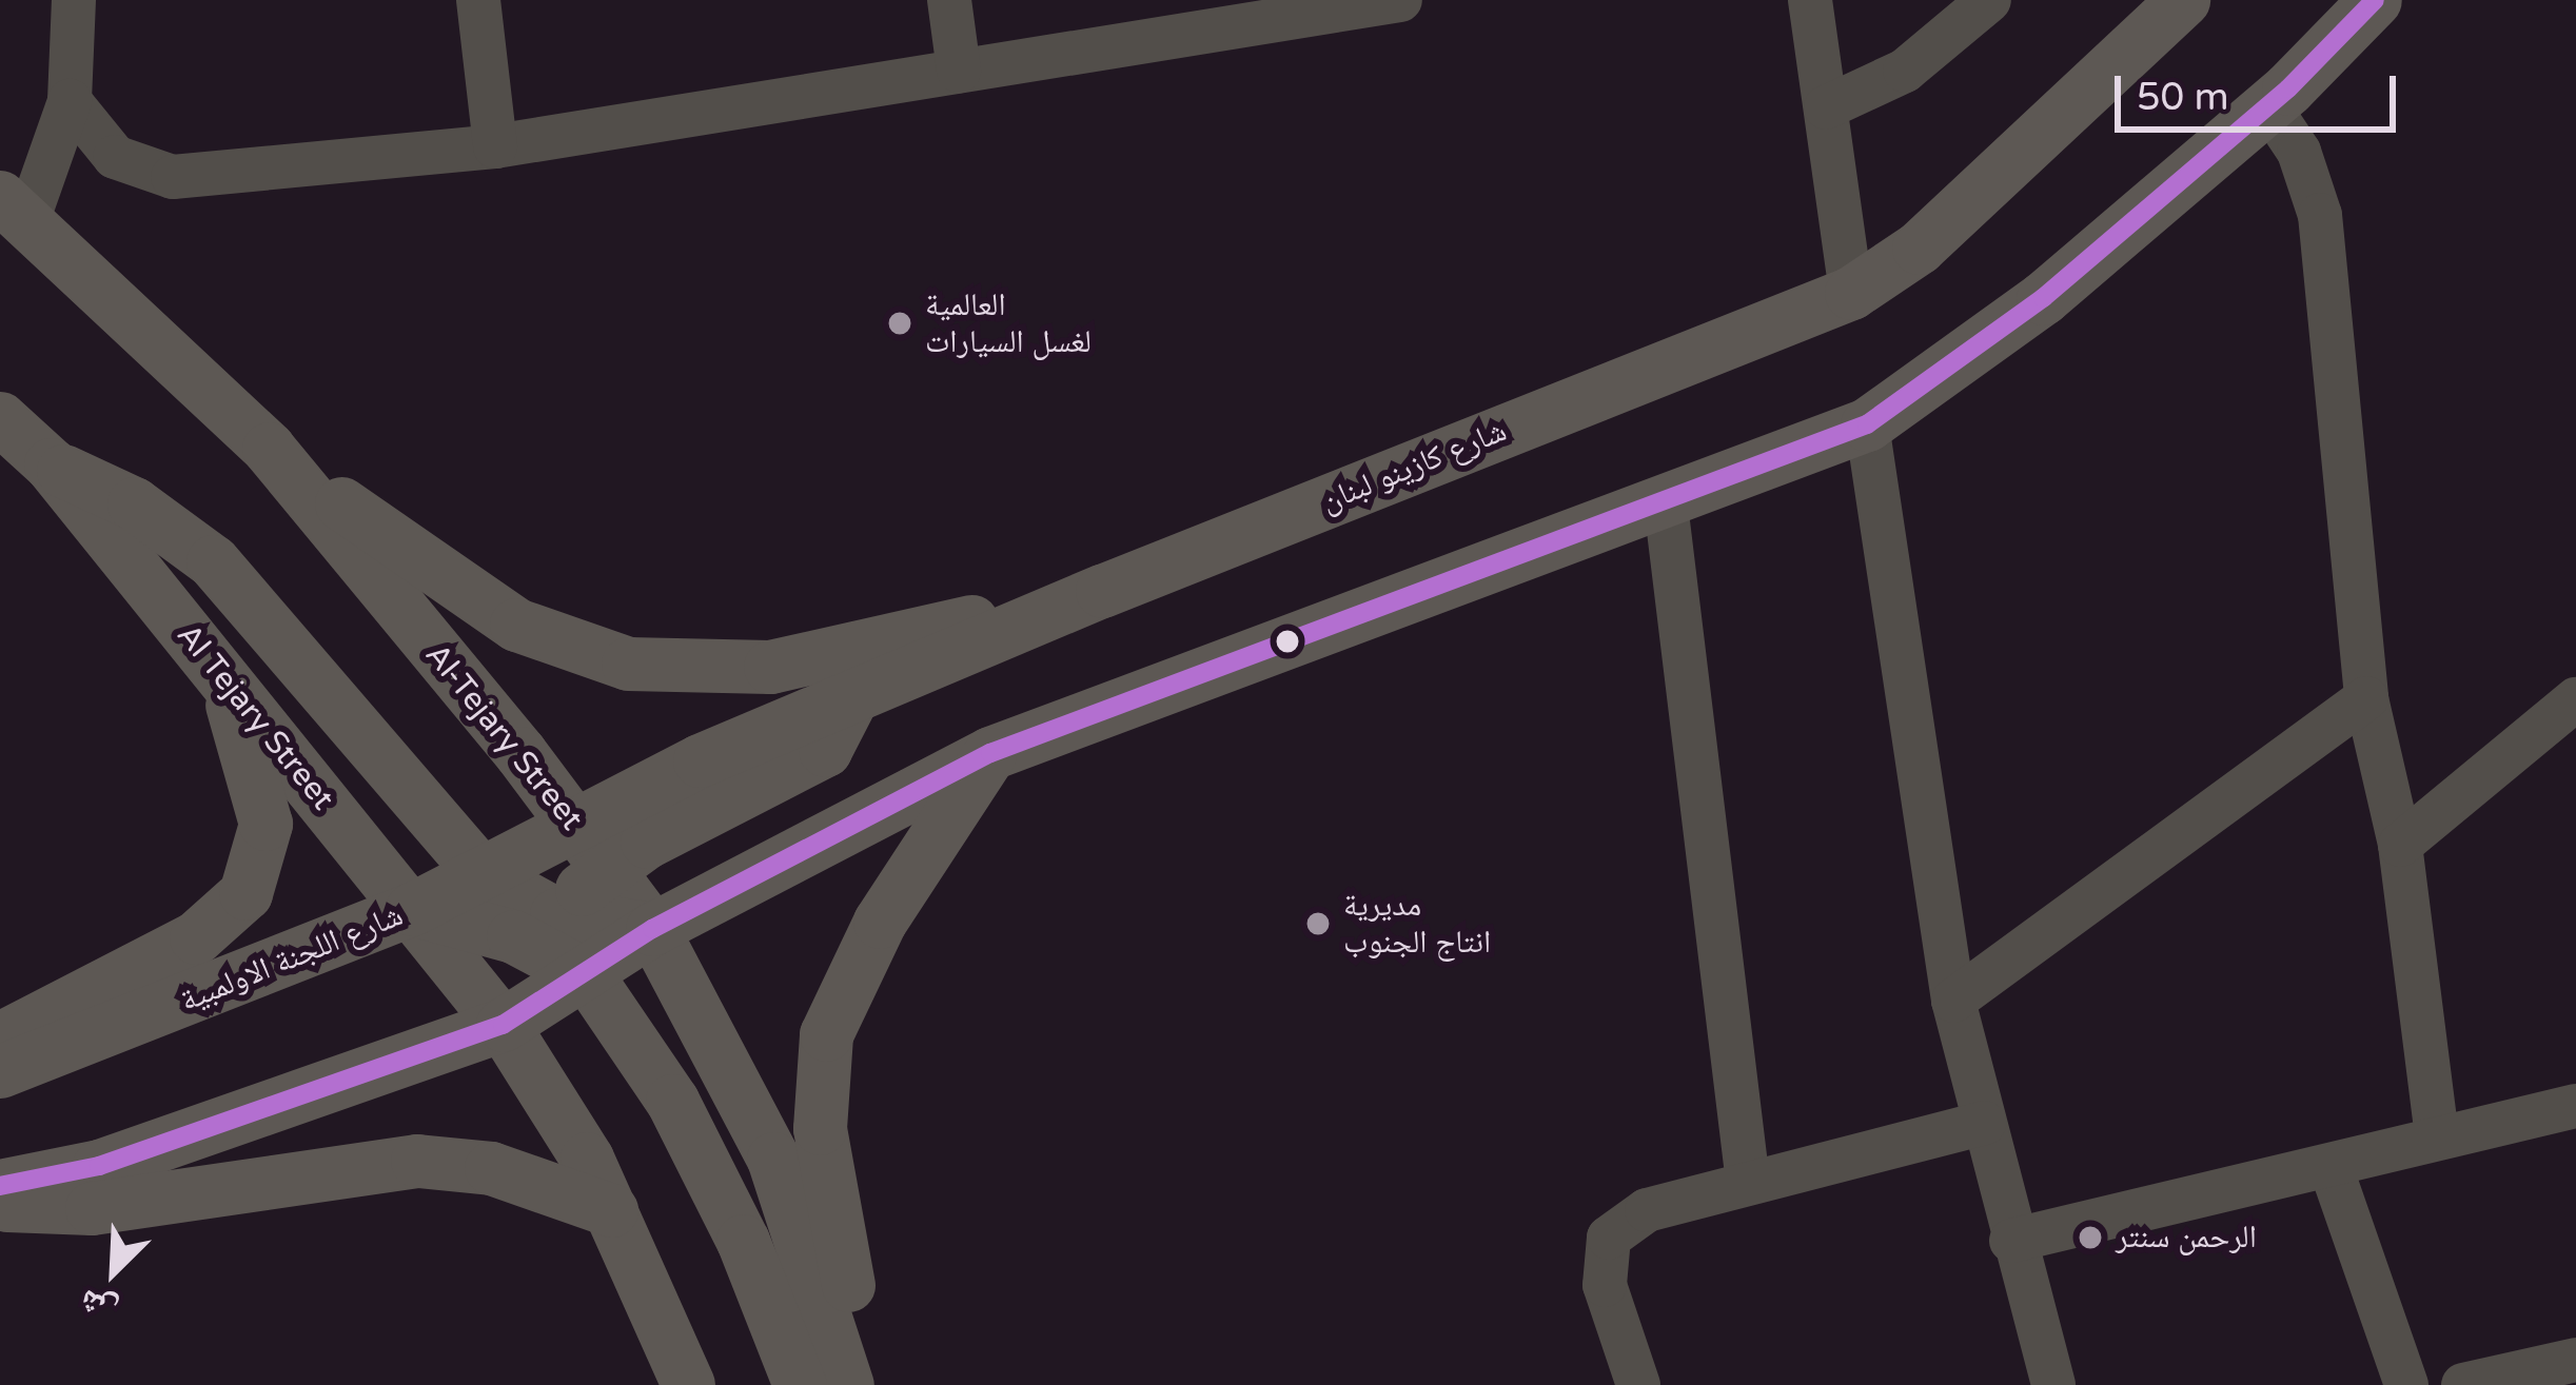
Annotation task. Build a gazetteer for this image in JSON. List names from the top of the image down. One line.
{"streets":{"main road":["شارع كازينو لبنان","Al Tejary Street","Al-Tejary Street","شارع اللجنة الاولمبية"]},"crossings":[["شارع كازينو لبنان","Al-Tejary Street"],["شارع كازينو لبنان","شارع اللجنة الاولمبية"],["Al Tejary Street","شارع اللجنة الاولمبية"],["Al-Tejary Street","شارع اللجنة الاولمبية"]],"places":["العالمية لغسل السيارات","مديرية انتاج الجنوب","الرحمن سنتر"],"scale_bar":"50 m","north":"bottom left"}
